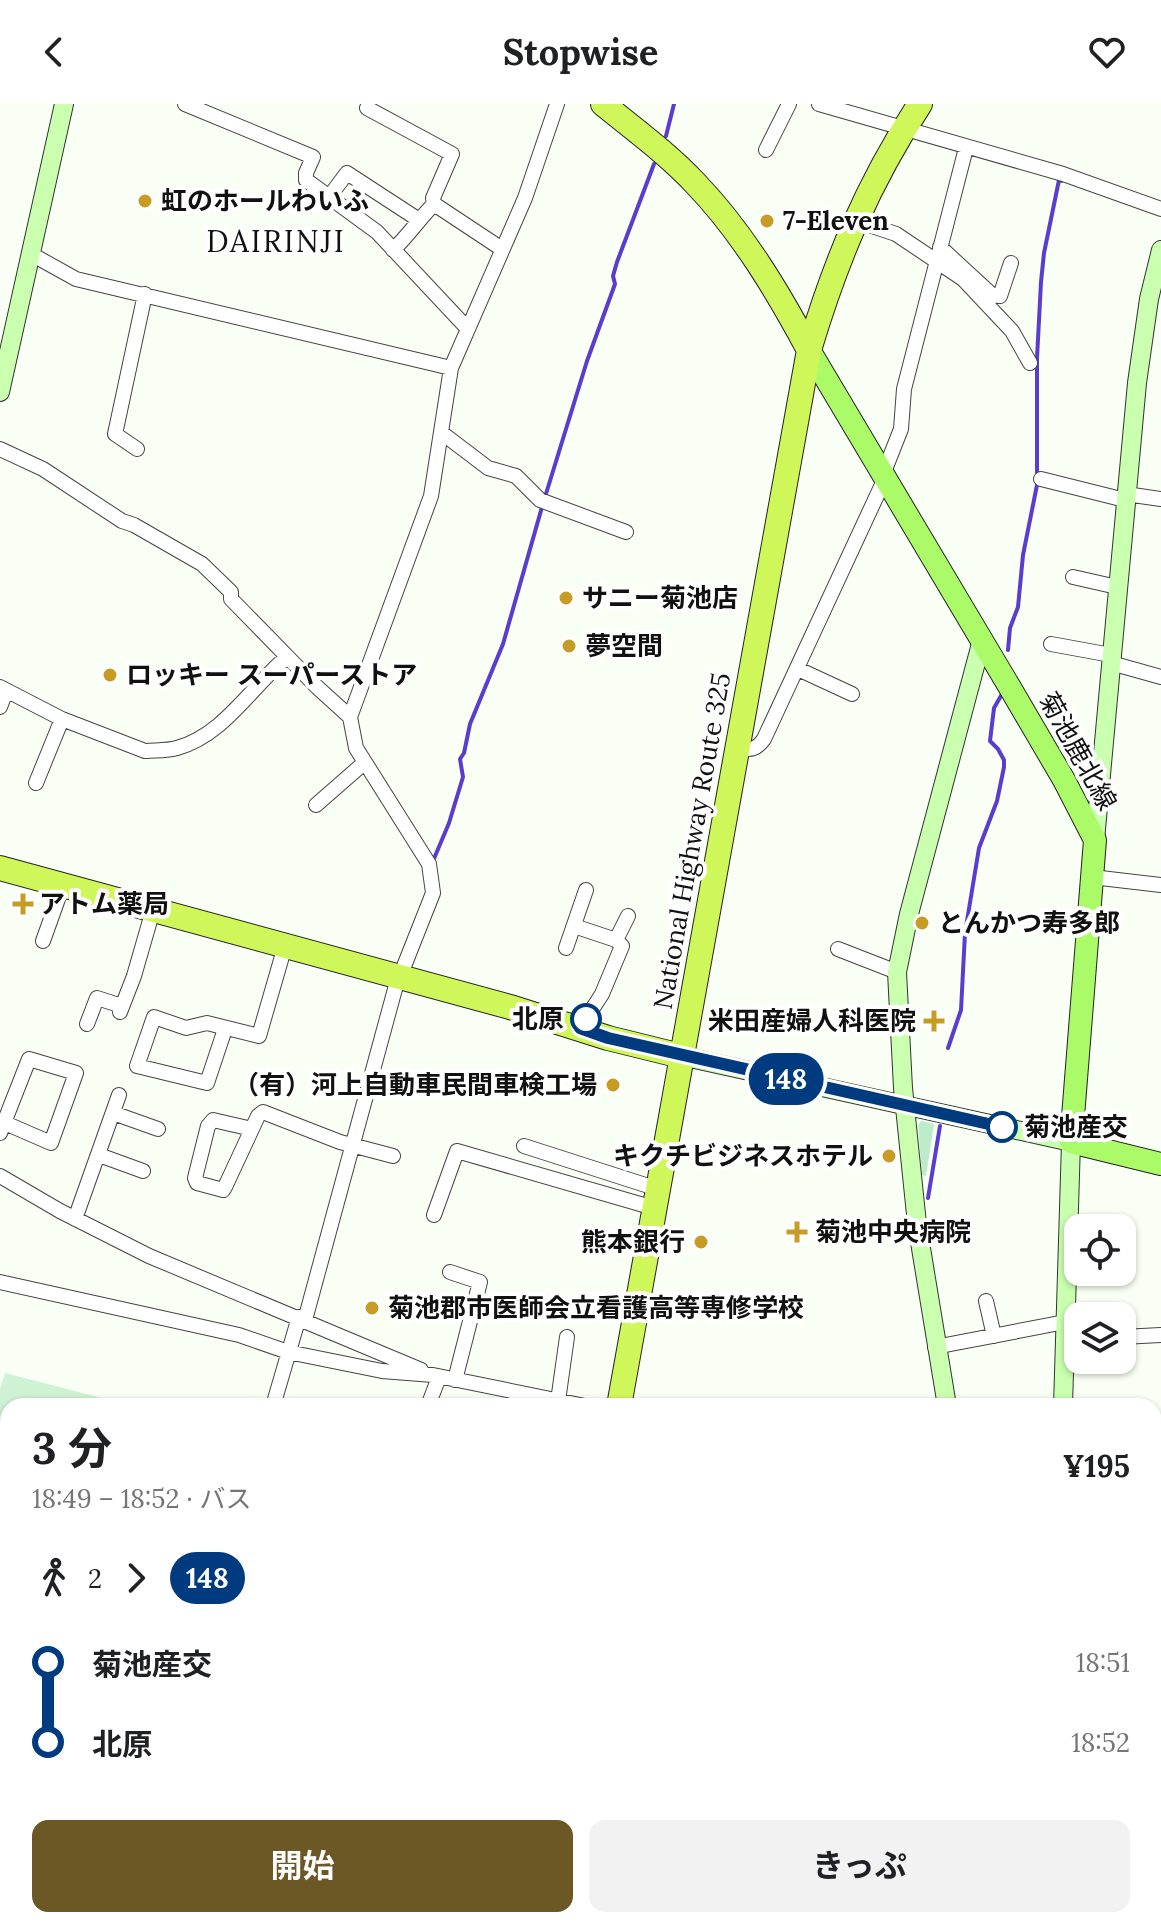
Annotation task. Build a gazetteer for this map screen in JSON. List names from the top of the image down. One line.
{"streets":{"highway":["National Highway Route 325"],"main road":["菊池鹿北線"]},"crossings":[["菊池鹿北線","National Highway Route 325"]],"districts":["DAIRINJI"],"places":{"other":["虹のホールわいふ","7-Eleven","サニー菊池店","夢空間","ロッキー スーパーストア","とんかつ寿多郎","北原","（有）河上自動車民間車検工場","菊池産交","キクチビジネスホテル","熊本銀行","菊池郡市医師会立看護高等専修学校"],"health":["アトム薬局","米田産婦人科医院","菊池中央病院"]},"lines":["bus line 148"],"page":{"header":"Stopwise","on_map":"148","heading":["3 分","18:49 – 18:52 · バス","¥195"],"legs":["2","148"],"list":[{"name":"菊池産交","value":"18:51"},{"name":"北原","value":"18:52"}],"buttons":["開始","きっぷ"]}}
